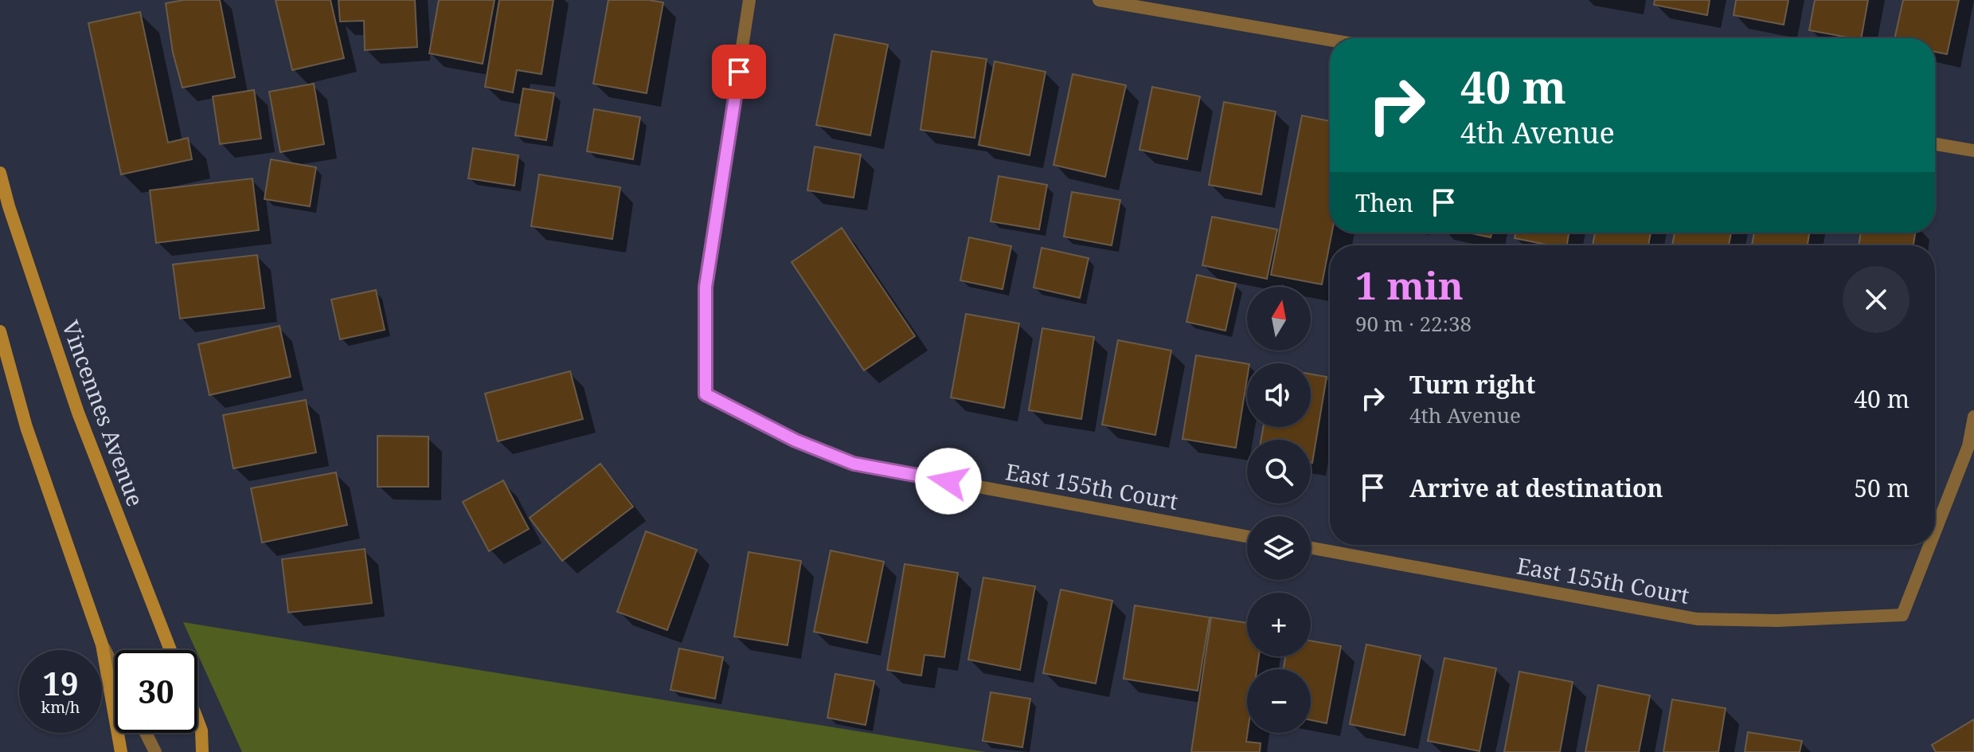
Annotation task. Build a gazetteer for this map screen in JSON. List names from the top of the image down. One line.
{"streets":{"street":["Vincennes Avenue","East 155th Court"]},"north":"top","page":{"turn":["40 m","4th Avenue"],"then":"Then","heading":["1 min","90 m · 22:38"],"map_buttons":["+","−"],"list":[{"name":"Turn right","note":"4th Avenue","value":"40 m"},{"name":"Arrive at destination","value":"50 m"}],"speed":"19 km/h","limit":"30"}}
